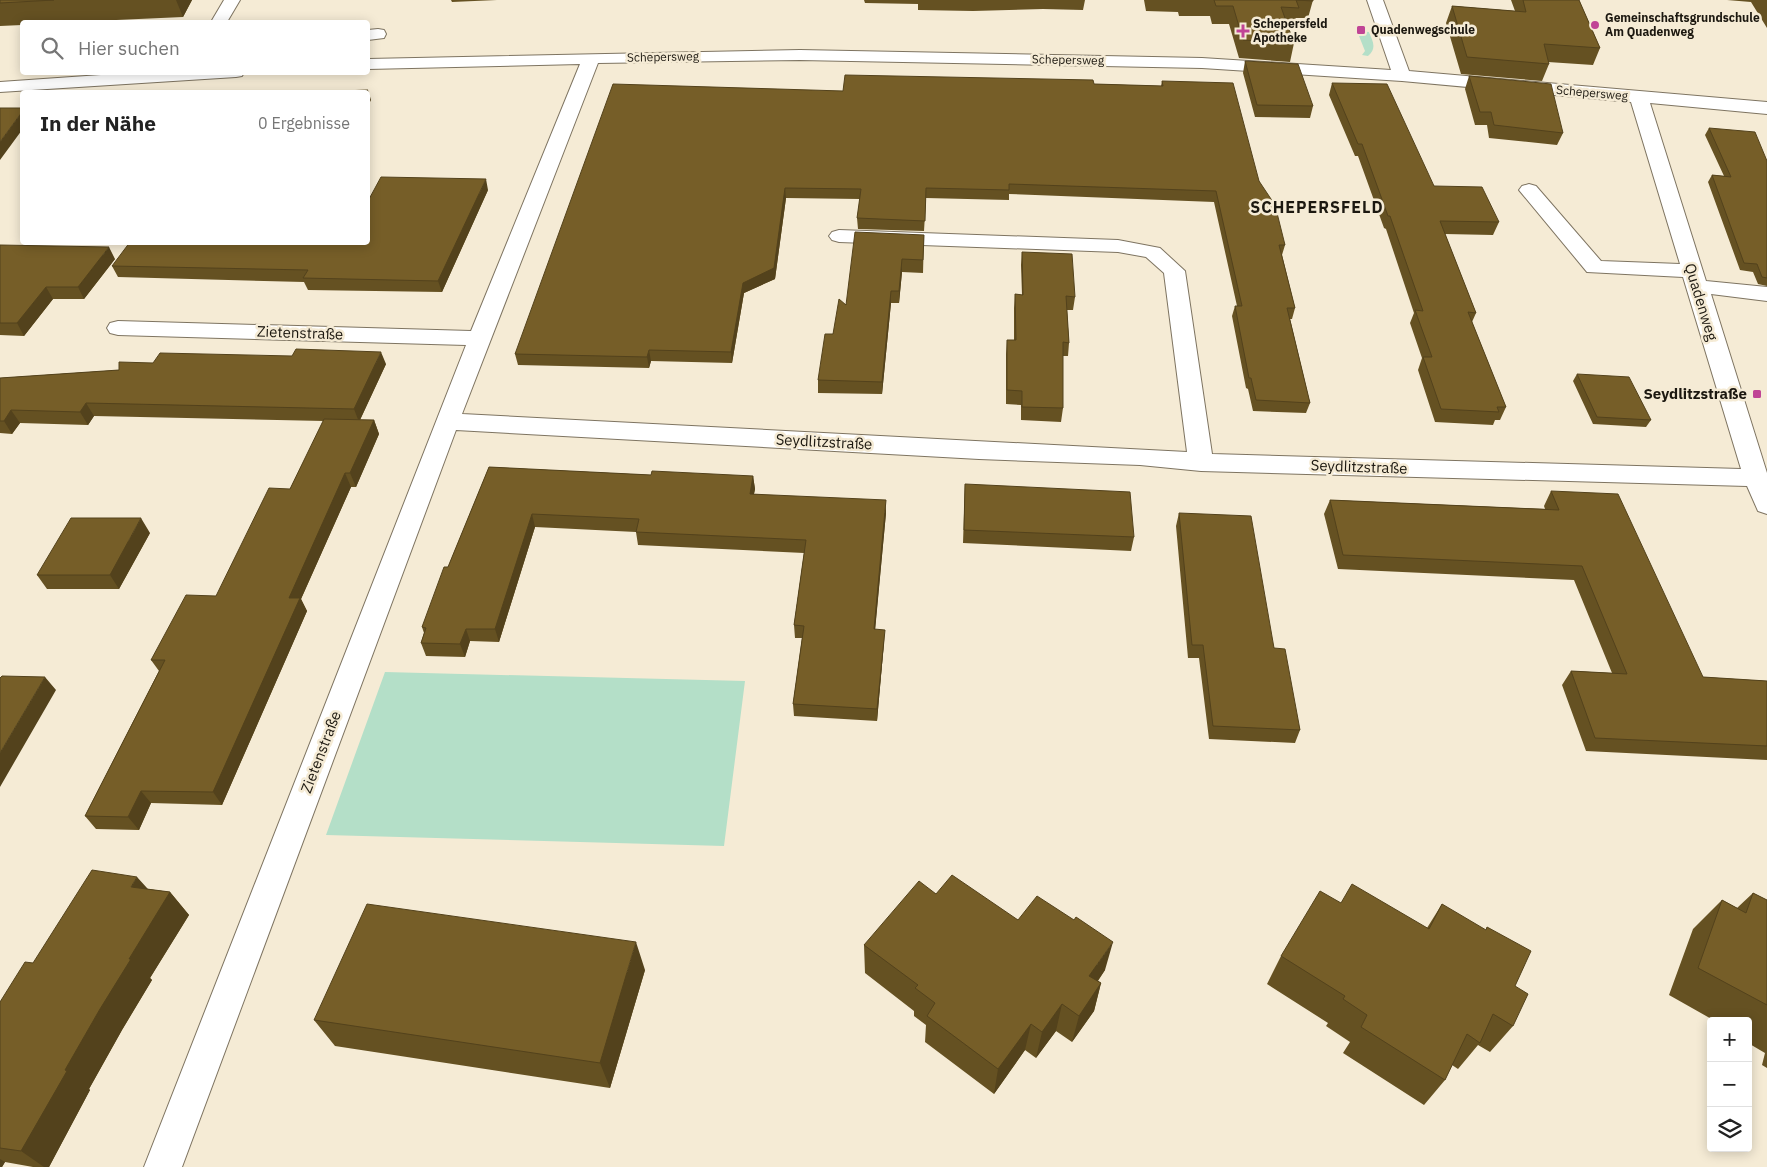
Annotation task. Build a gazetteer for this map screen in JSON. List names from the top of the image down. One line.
{"streets":{"street":["Schepersweg","Quadenweg","Zietenstraße","Seydlitzstraße"]},"crossings":[["Schepersweg","Quadenweg"],["Schepersweg","Zietenstraße"],["Quadenweg","Seydlitzstraße"],["Zietenstraße","Seydlitzstraße"]],"districts":["SCHEPERSFELD"],"places":{"other":["Gemeinschaftsgrundschule Am Quadenweg"],"transit":["Quadenwegschule","Seydlitzstraße"],"health":["Schepersfeld Apotheke"]},"page":{"search":"Hier suchen","heading":["In der Nähe","0 Ergebnisse"],"map_buttons":["+","−"]}}
